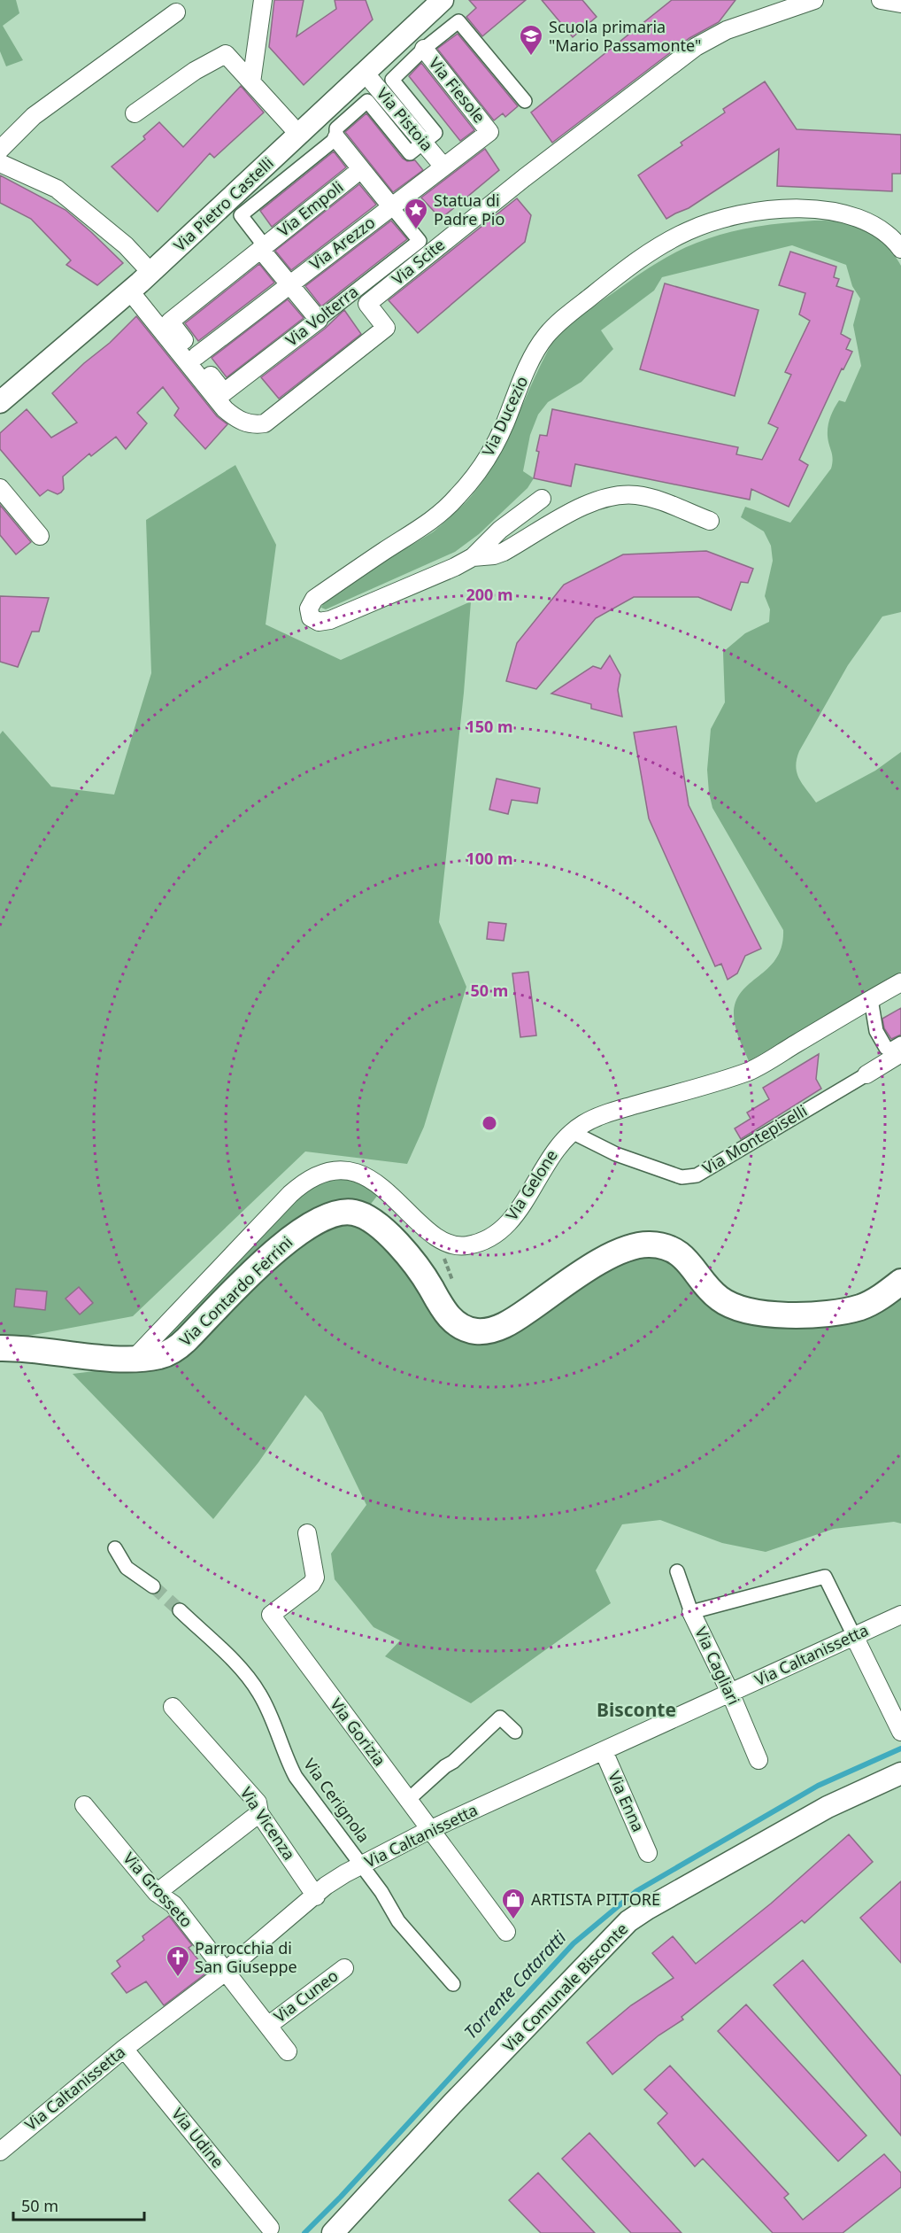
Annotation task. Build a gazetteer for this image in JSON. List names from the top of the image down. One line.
{"streets":{"main road":["Via Contardo Ferrini"],"street":["Via Fiesole","Via Pistoia","Via Pietro Castelli","Via Empoli","Via Arezzo","Via Scite","Via Volterra","Via Ducezio","Via Montepiselli","Via Gelone","Via Caltanissetta","Via Cagliari","Via Gorizia","Via Cerignola","Via Enna","Via Vicenza","Via Grosseto","Via Comunale Bisconte","Via Cuneo","Via Udine"]},"crossings":[["Via Fiesole","Via Arezzo"],["Via Pistoia","Via Pietro Castelli"],["Via Pistoia","Via Arezzo"],["Via Pietro Castelli","Via Scite"],["Via Empoli","Via Arezzo"],["Via Empoli","Via Volterra"],["Via Arezzo","Via Volterra"],["Via Montepiselli","Via Gelone"],["Via Gelone","Via Contardo Ferrini"],["Via Caltanissetta","Via Cagliari"],["Via Caltanissetta","Via Gorizia"],["Via Caltanissetta","Via Cerignola"],["Via Caltanissetta","Via Enna"],["Via Caltanissetta","Via Vicenza"],["Via Caltanissetta","Via Grosseto"],["Via Caltanissetta","Via Udine"],["Via Grosseto","Via Cuneo"]],"districts":["Bisconte"],"water":["Torrente Cataratti"],"places":{"school or university":["Scuola primaria \"Mario Passamonte\""],"place":["Statua di Padre Pio"],"shop":["ARTISTA PITTORE"],"church":["Parrocchia di San Giuseppe"]},"scale_bar":"50 m","rings":["200 m","150 m","100 m","50 m"]}
